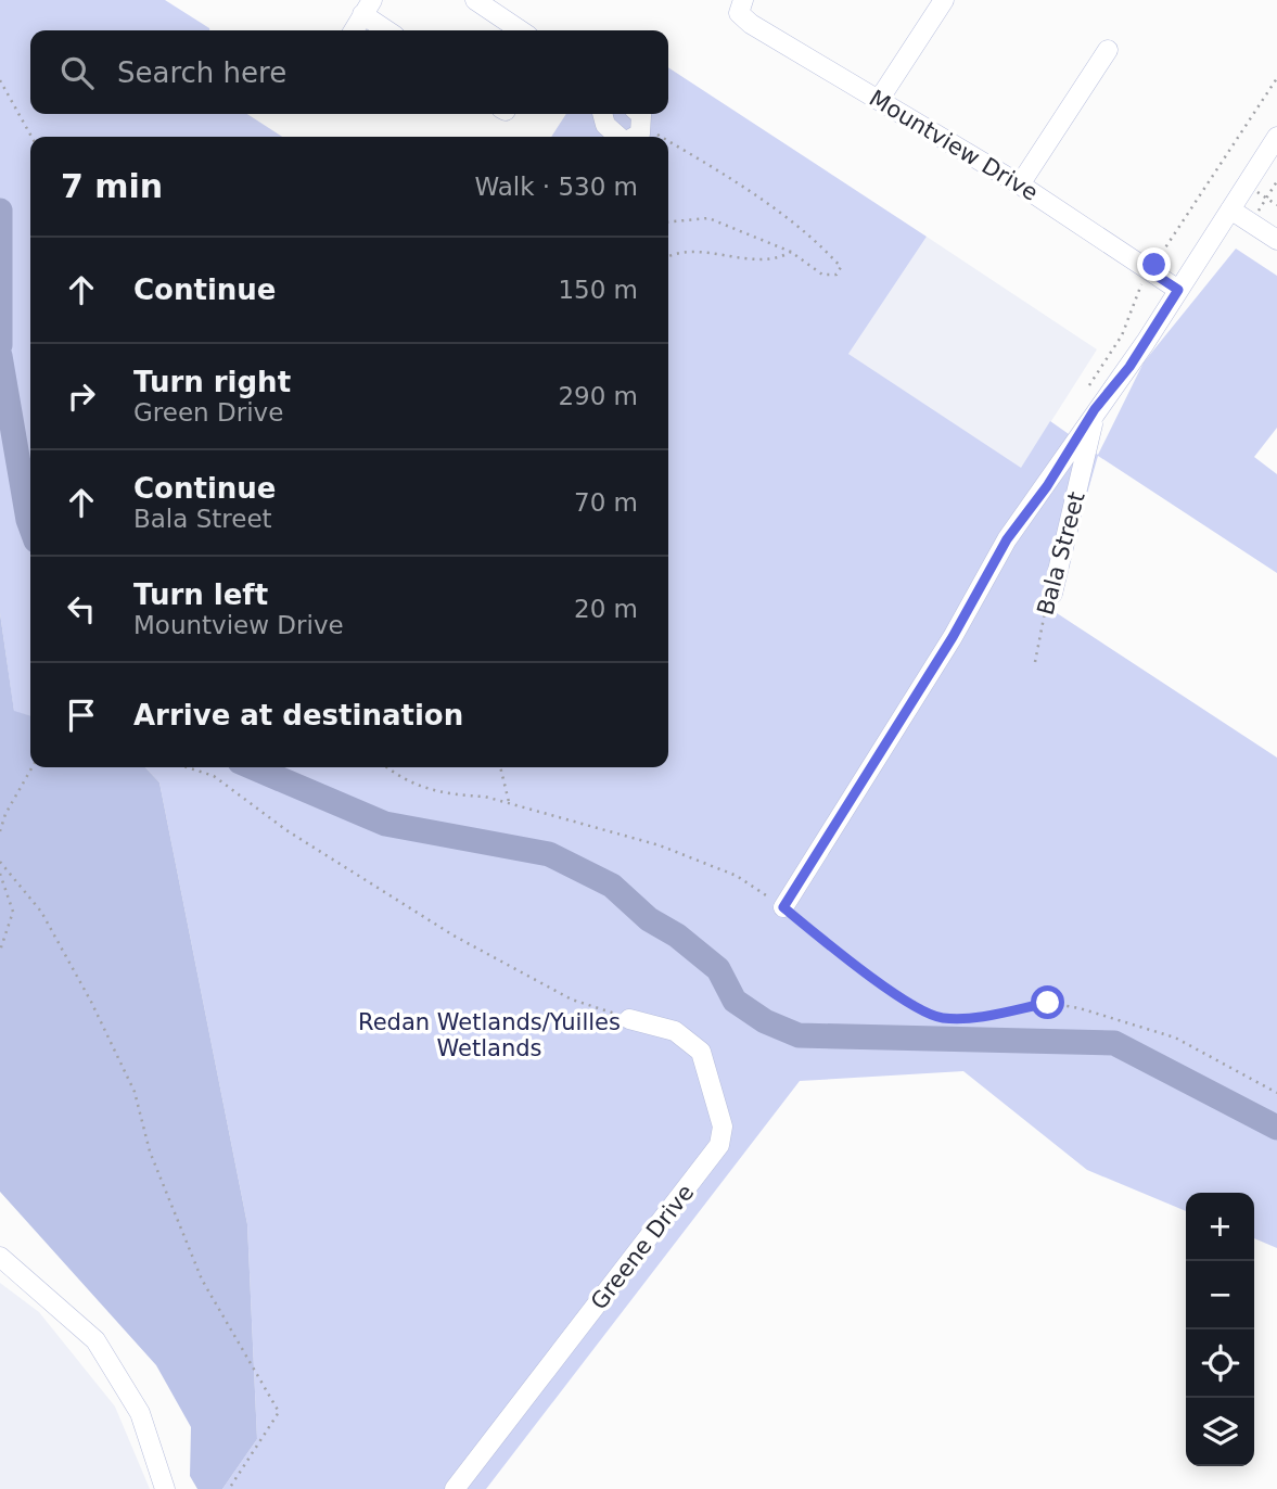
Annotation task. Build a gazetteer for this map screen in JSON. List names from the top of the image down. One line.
{"streets":{"street":["Mountview Drive","Bala Street","Greene Drive"]},"crossings":[["Mountview Drive","Bala Street"]],"parks":["Redan Wetlands/Yuilles Wetlands"],"page":{"search":"Search here","heading":["7 min","Walk · 530 m"],"list":[["Continue","150 m"],["Turn right","Green Drive","290 m"],["Continue","Bala Street","70 m"],["Turn left","Mountview Drive","20 m"],"Arrive at destination"],"map_buttons":["+","−"]}}
